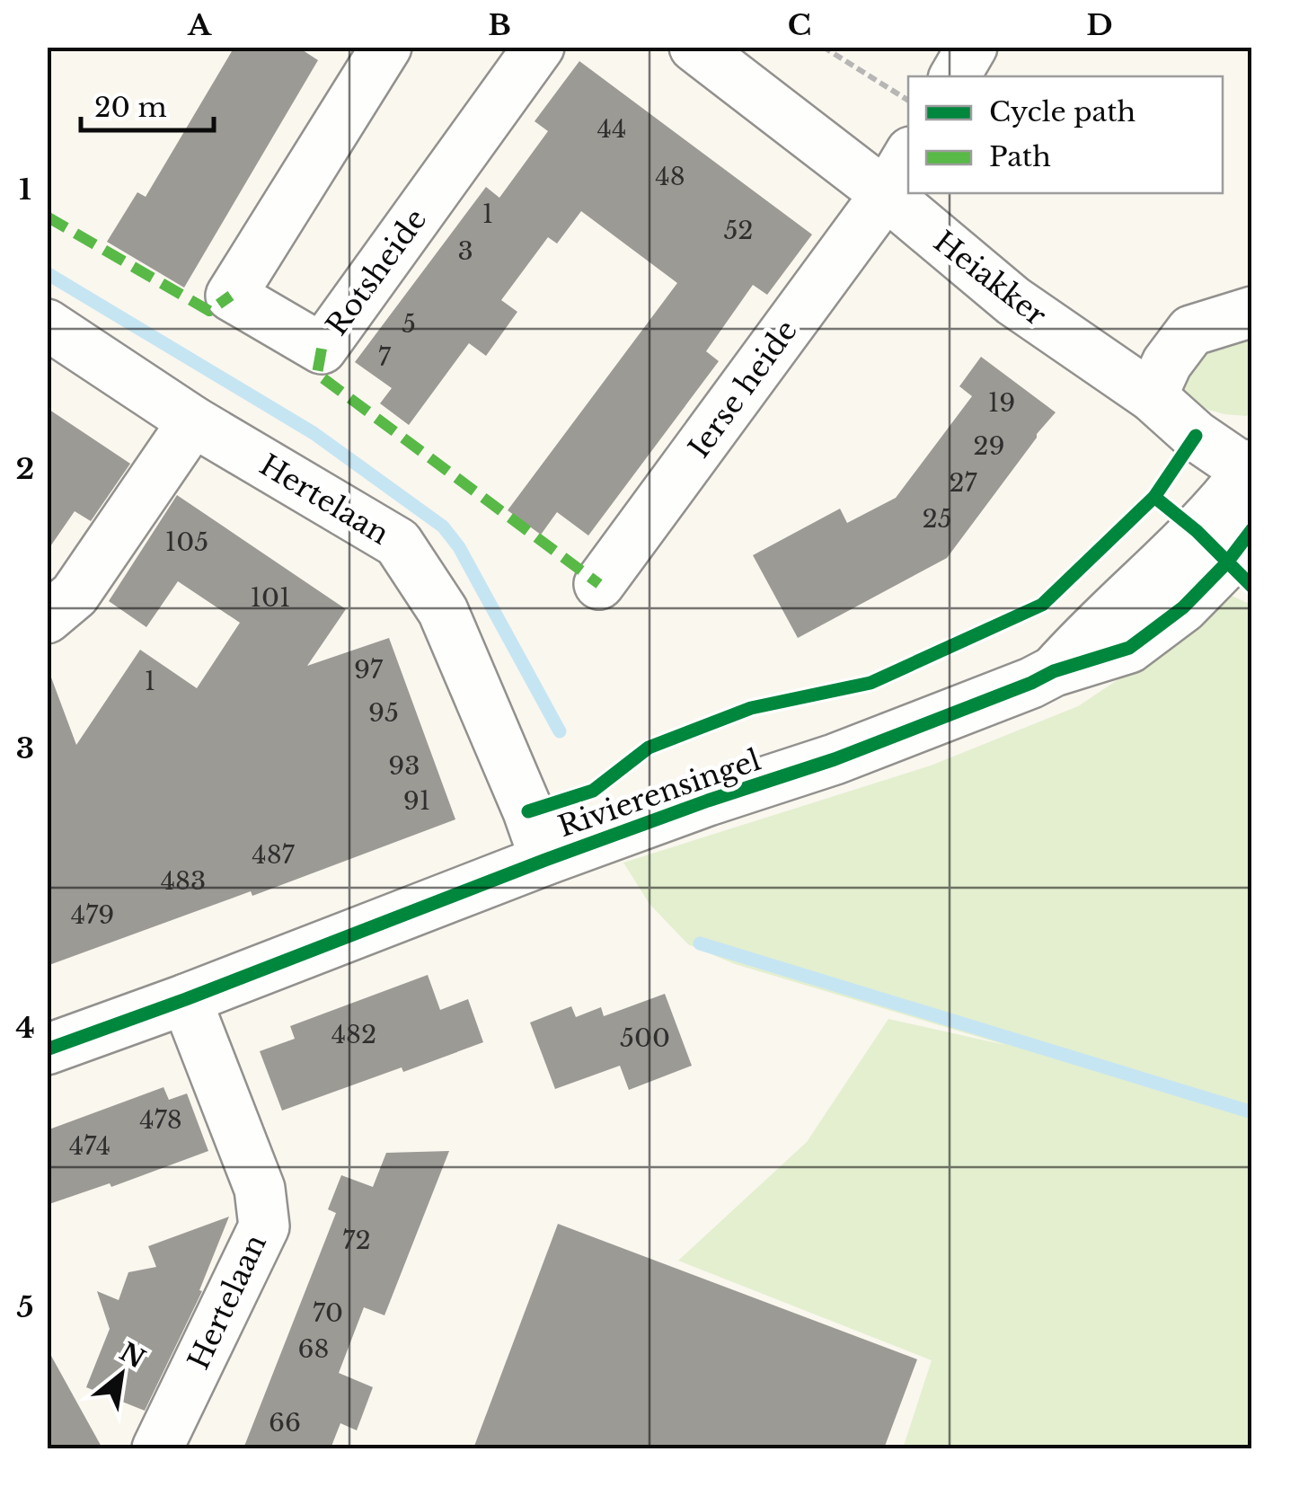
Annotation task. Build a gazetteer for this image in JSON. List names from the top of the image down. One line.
{"streets":{"street":["Rotsheide","Heiakker","Ierse heide","Hertelaan","Rivierensingel"]},"crossings":[["Heiakker","Ierse heide"],["Heiakker","Rivierensingel"],["Hertelaan","Rivierensingel"]],"house_numbers":["44","48","1","52","3","5","7","19","29","27","25","105","101","97","1","95","93","91","487","483","479","482","500","478","474","72","70","68","66"],"legend":["Cycle path","Path"],"scale_bar":"20 m","north":"top right","grid":{"columns":["A","B","C","D"],"rows":["1","2","3","4","5"]}}
